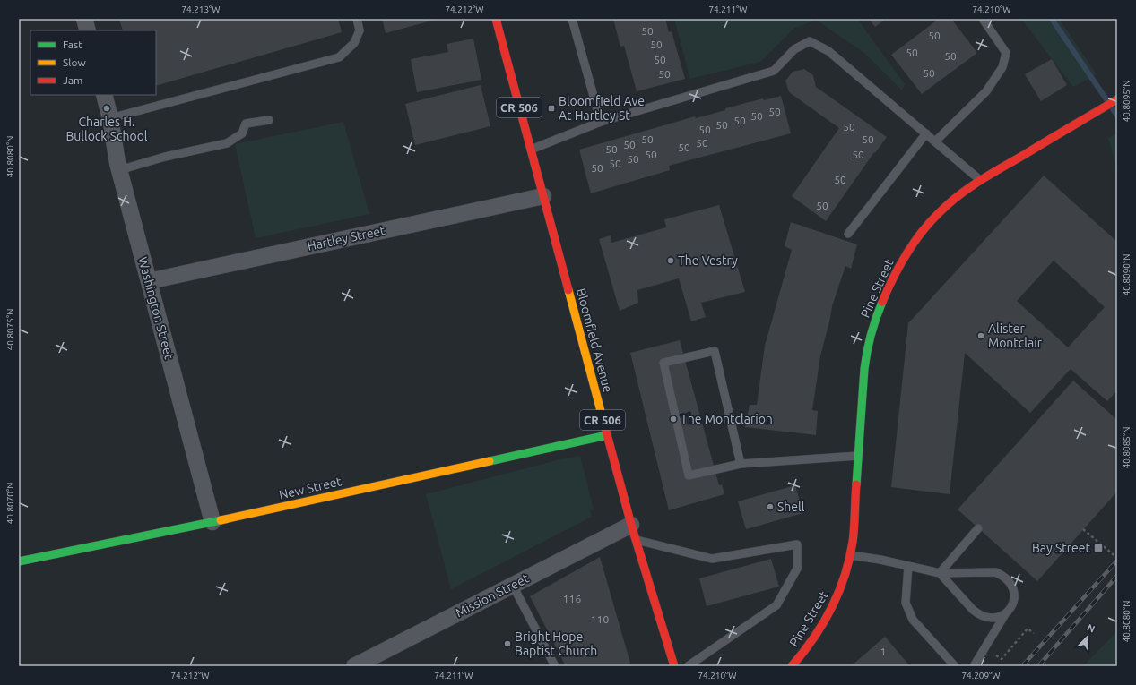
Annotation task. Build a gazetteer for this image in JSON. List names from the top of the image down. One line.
{"streets":{"street":["CR 506","Hartley Street","Pine Street","Washington Street","Bloomfield Avenue","New Street","Mission Street"]},"crossings":[["Hartley Street","Washington Street"],["Hartley Street","Bloomfield Avenue"],["Washington Street","New Street"],["Bloomfield Avenue","New Street"],["Bloomfield Avenue","Mission Street"]],"places":{"other":["Charles H. Bullock School","The Vestry","Alister Montclair","The Montclarion","Shell","Bright Hope Baptist Church"],"transit":["Bloomfield Ave At Hartley St","Bay Street"]},"house_numbers":["50","50","50","50","50","50","50","50","50","50","50","50","50","50","50","50","50","50","50","50","50","50","50","50","50","50","50","116","110","1"],"legend":["Fast","Slow","Jam"],"north":"top right","coordinates":["74.213°W","74.212°W","74.211°W","74.210°W","40.8095°N","40.8080°N","40.8090°N","40.8075°N","40.8085°N","40.8070°N","74.209°W"]}
